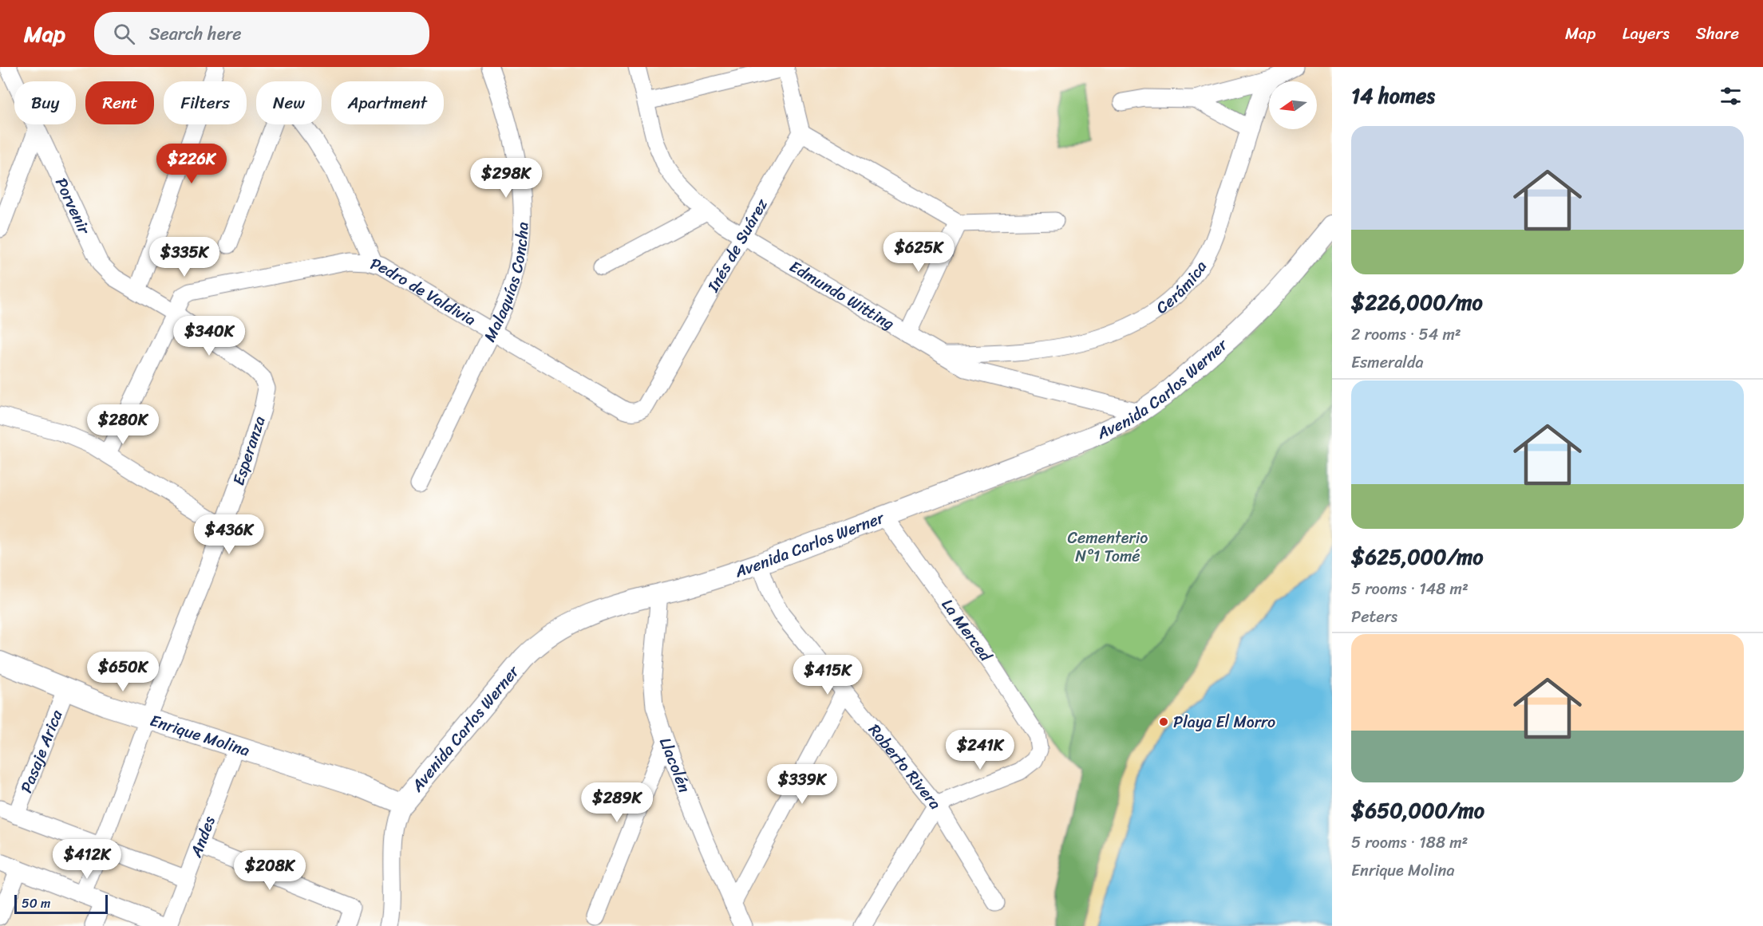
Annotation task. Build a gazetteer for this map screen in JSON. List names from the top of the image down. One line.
{"streets":{"main road":["Avenida Carlos Werner","Enrique Molina"],"street":["Porvenir","Inés de Suárez","Malaquías Concha","Cerámica","Pedro de Valdivia","Edmundo Witting","Esperanza","La Merced","Pasaje Arica","Llacolén","Roberto Rivera","Andes"]},"crossings":[["Porvenir","Esperanza"],["Inés de Suárez","Pedro de Valdivia"],["Inés de Suárez","Edmundo Witting"],["Malaquías Concha","Pedro de Valdivia"],["Cerámica","Edmundo Witting"],["Edmundo Witting","Avenida Carlos Werner"],["Avenida Carlos Werner","La Merced"],["Avenida Carlos Werner","Enrique Molina"],["Avenida Carlos Werner","Llacolén"],["Avenida Carlos Werner","Roberto Rivera"],["Esperanza","Enrique Molina"],["La Merced","Roberto Rivera"],["Enrique Molina","Pasaje Arica"],["Enrique Molina","Andes"]],"parks":["Cementerio N°1 Tomé"],"places":["Playa El Morro"],"scale_bar":"50 m","north":"left","page":{"header":"Map","search":"Search here","nav":["Map","Layers","Share"],"heading":"14 homes","chip":["Buy","Rent","Filters","New","Apartment"],"list":[{"name":"$226,000/mo","note":"2 rooms · 54 m² · Esmeralda"},{"name":"$625,000/mo","note":"5 rooms · 148 m² · Peters"},{"name":"$650,000/mo","note":"5 rooms · 188 m² · Enrique Molina"}],"price":["$226K","$298K","$625K","$335K","$340K","$280K","$436K","$650K","$415K","$241K","$339K","$289K","$412K","$208K"],"scale":"50 m"}}
